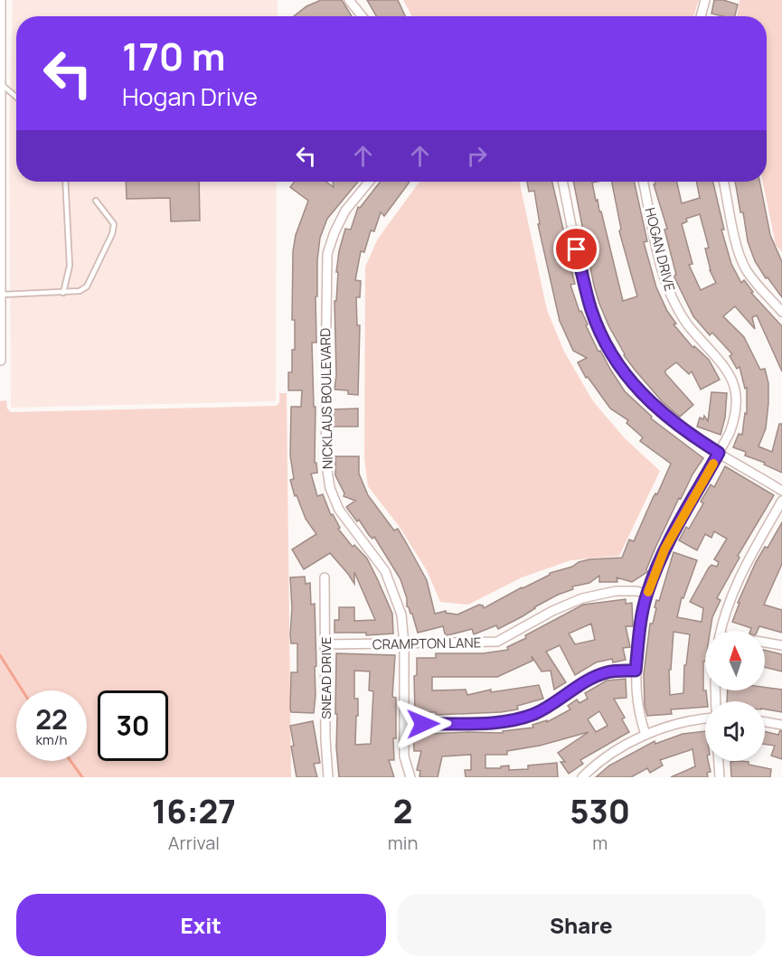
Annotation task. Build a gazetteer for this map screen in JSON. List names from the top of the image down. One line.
{"streets":{"street":["HOGAN DRIVE","NICKLAUS BOULEVARD","CRAMPTON LANE","SNEAD DRIVE"]},"crossings":[["HOGAN DRIVE","CRAMPTON LANE"],["NICKLAUS BOULEVARD","CRAMPTON LANE"],["CRAMPTON LANE","SNEAD DRIVE"]],"north":"top","page":{"turn":["170 m","Hogan Drive"],"speed":"22 km/h","limit":"30","eta":["16:27","Arrival","2","min","530","m"],"buttons":["Exit","Share"]}}
